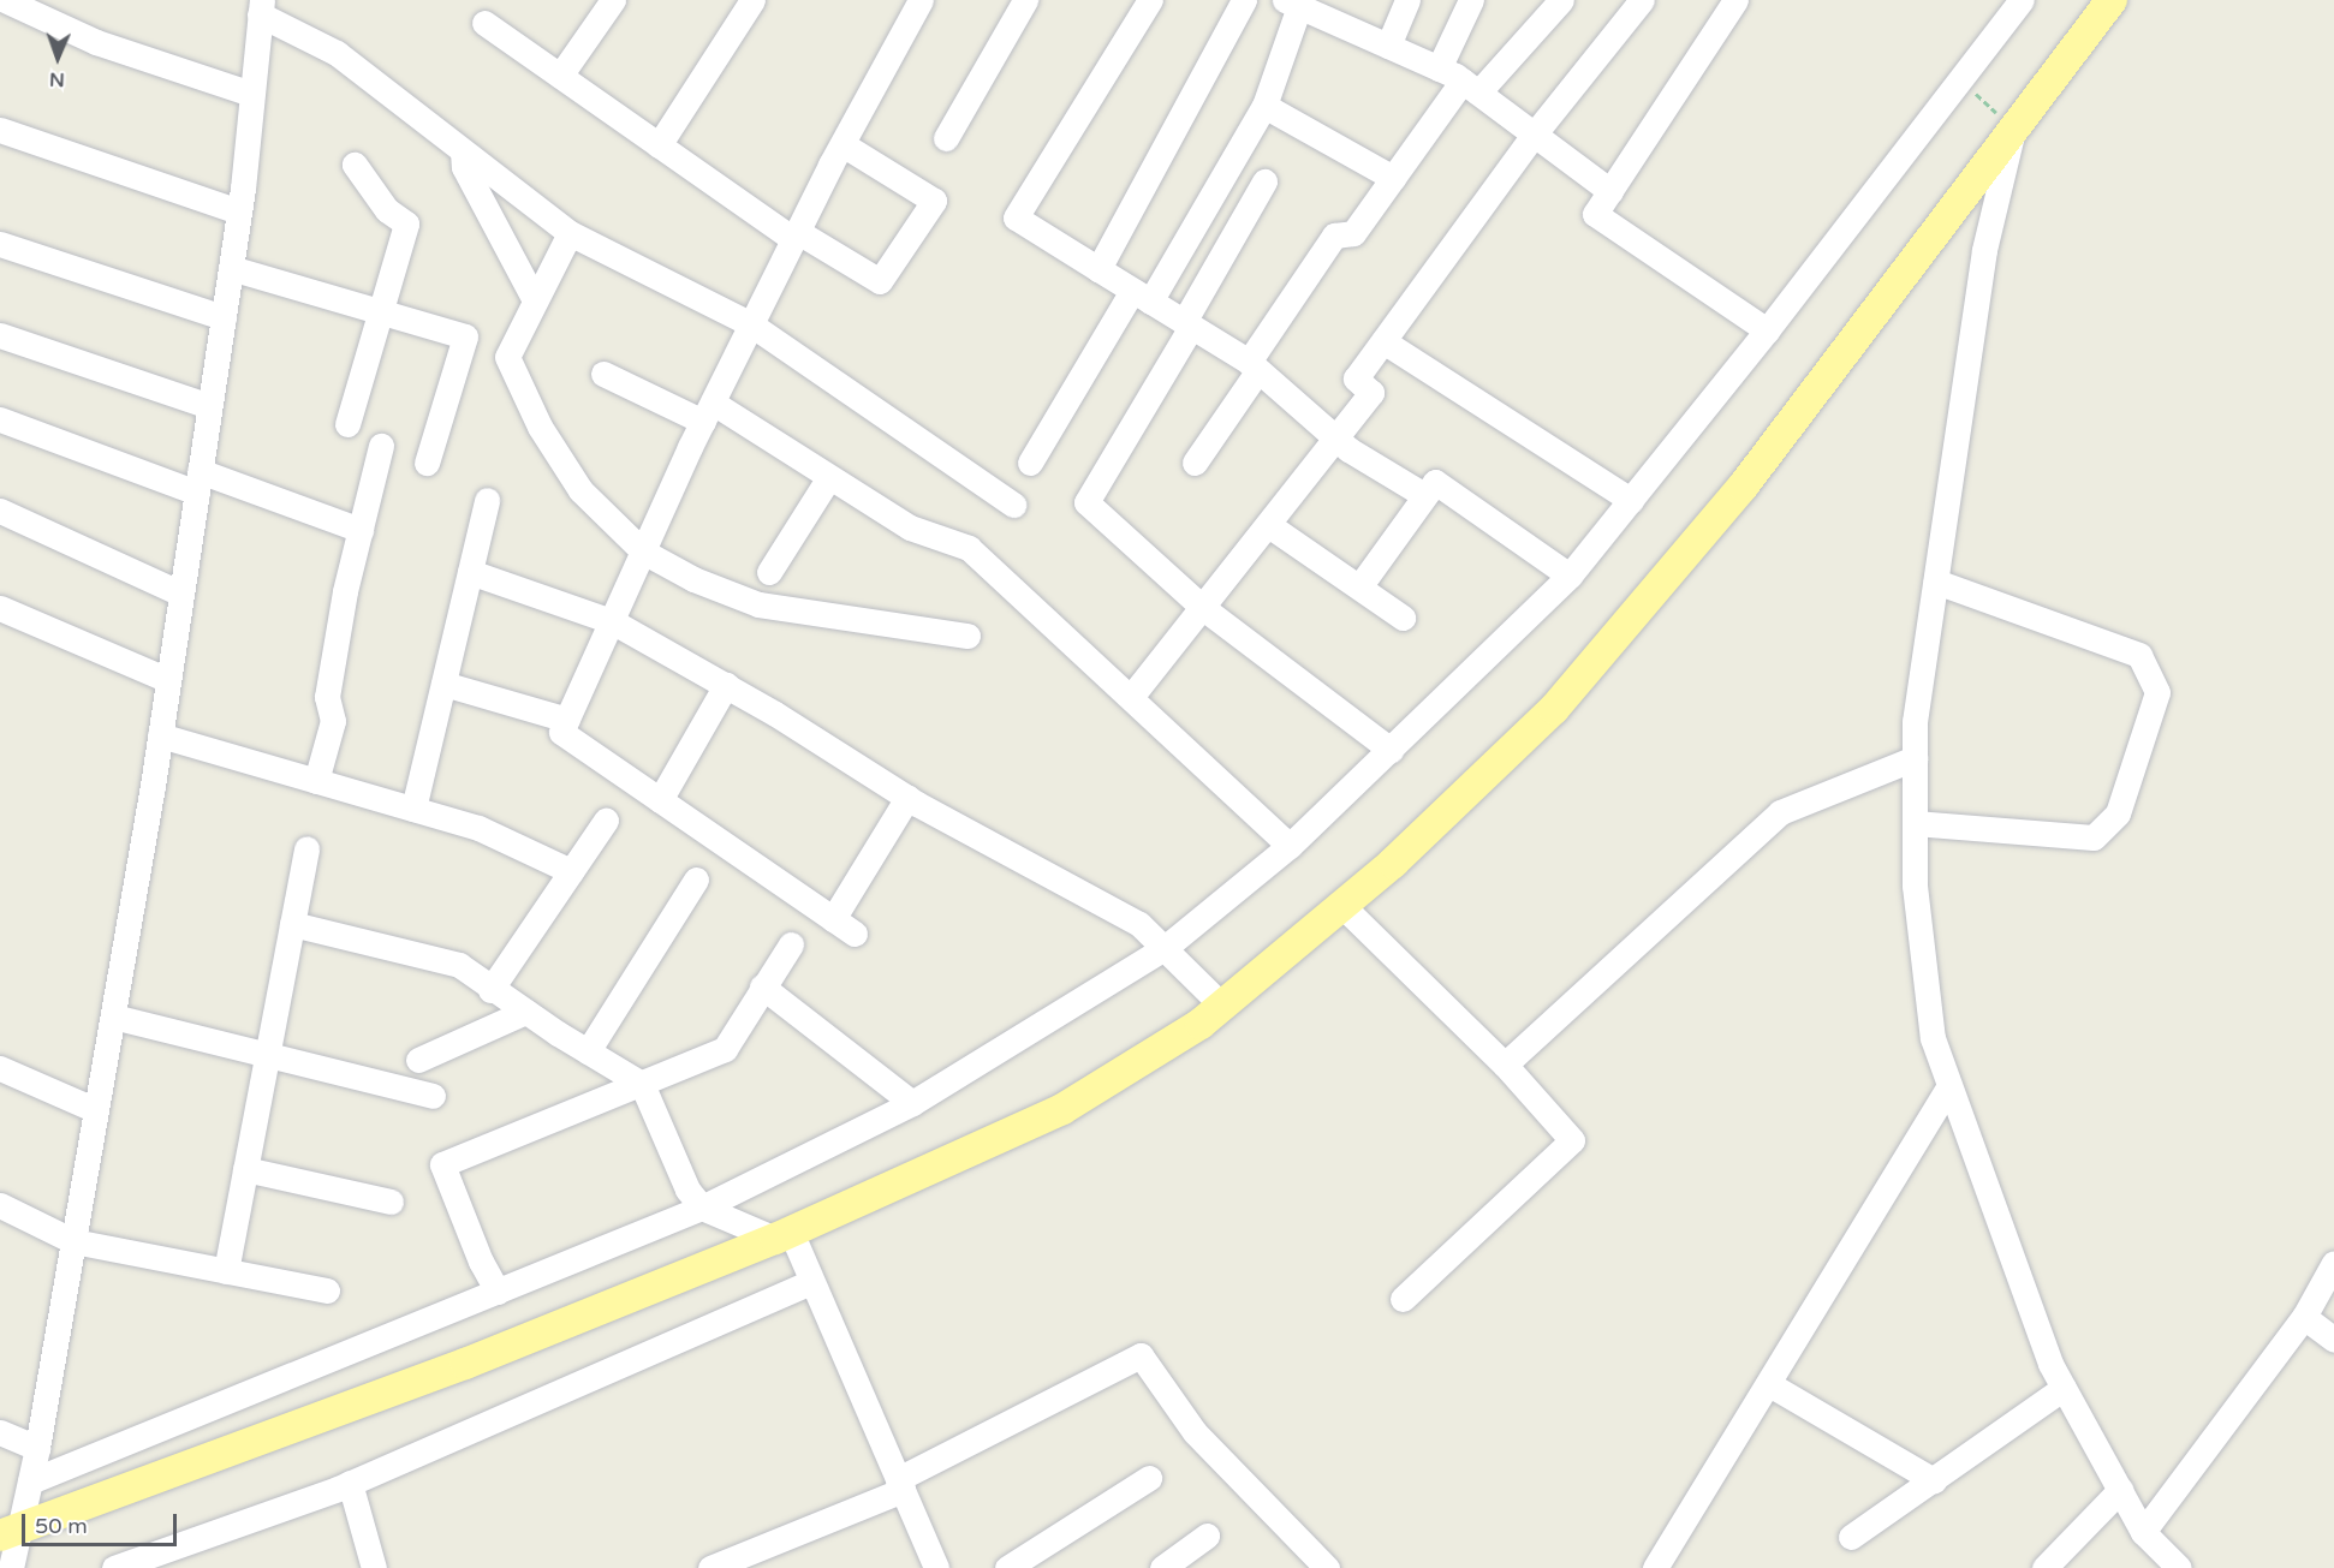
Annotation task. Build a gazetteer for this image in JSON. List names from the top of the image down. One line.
{"scale_bar":"50 m","north":"bottom"}
